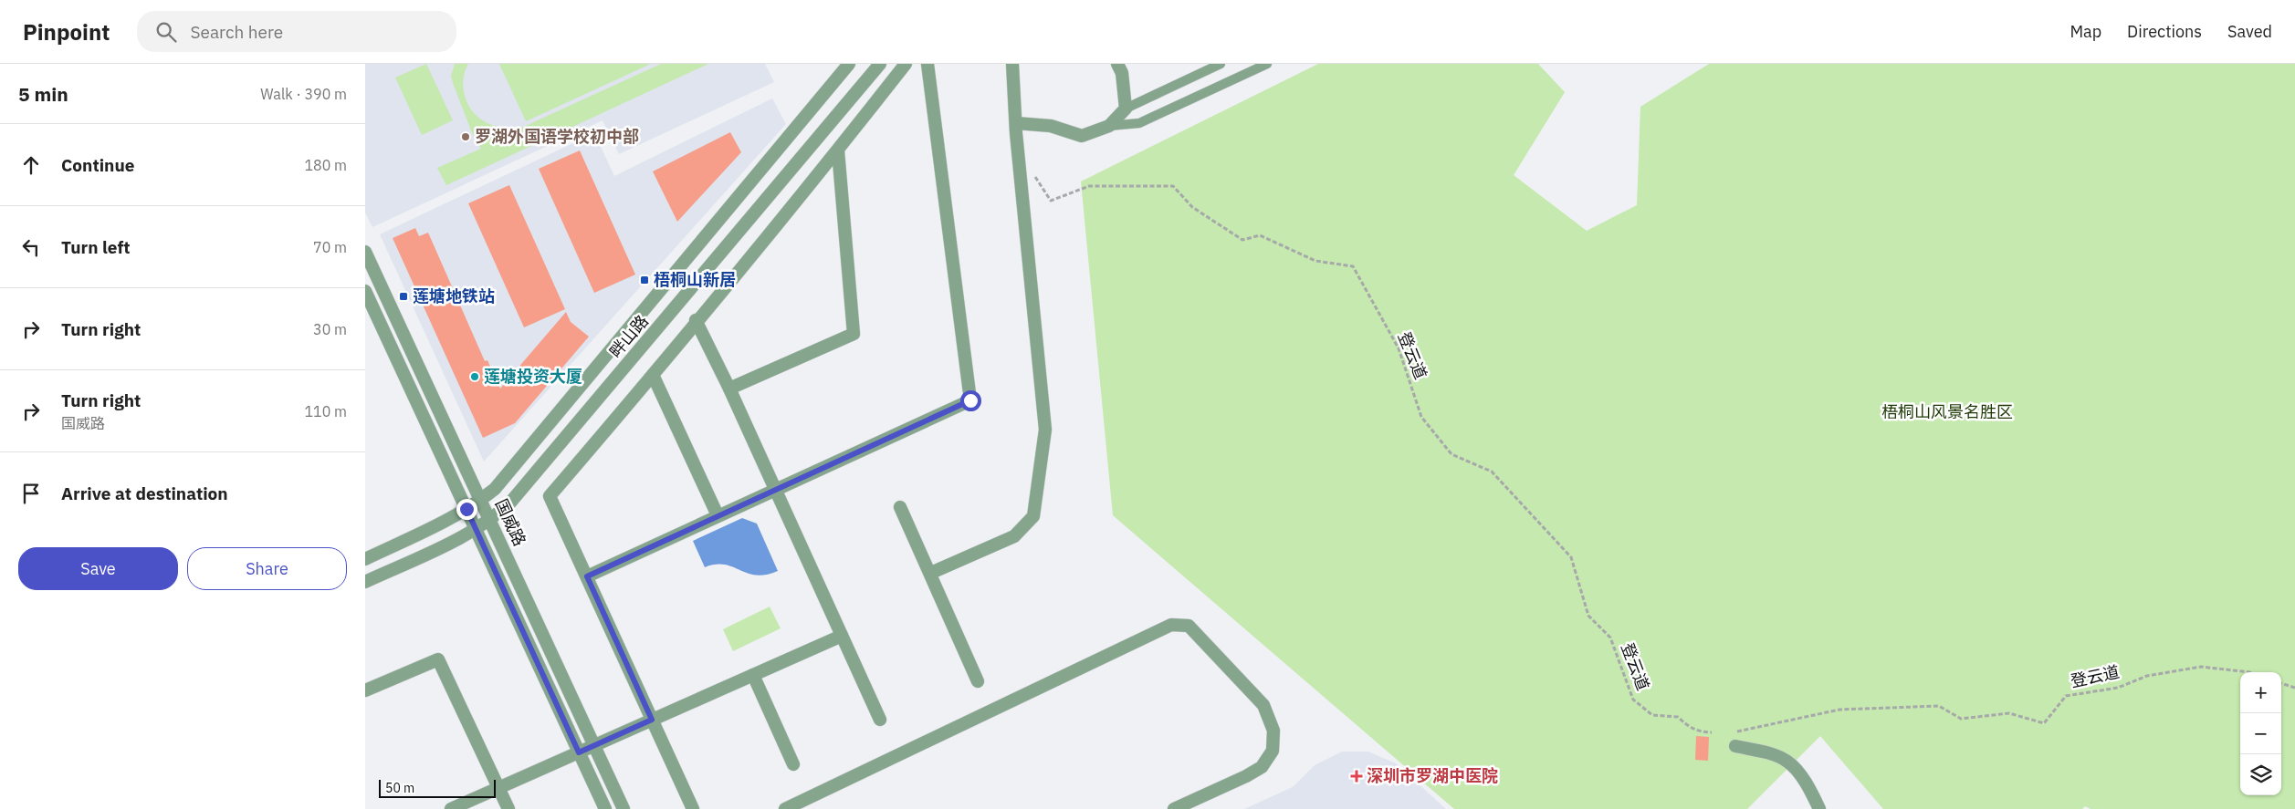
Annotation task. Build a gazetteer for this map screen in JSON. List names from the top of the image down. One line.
{"streets":{"street":["畔山路","国威路"],"path":["登云道"]},"crossings":[["畔山路","国威路"]],"parks":["梧桐山风景名胜区"],"places":{"other":["罗湖外国语学校初中部","莲塘投资大厦"],"transit":["梧桐山新居","莲塘地铁站"],"health":["深圳市罗湖中医院"]},"scale_bar":"50 m","page":{"header":"Pinpoint","search":"Search here","nav":["Map","Directions","Saved"],"heading":["5 min","Walk · 390 m"],"list":[["Continue","180 m"],["Turn left","70 m"],["Turn right","30 m"],["Turn right","国威路","110 m"],"Arrive at destination"],"buttons":["Save","Share"],"map_buttons":["+","−"],"scale":"50 m"}}
